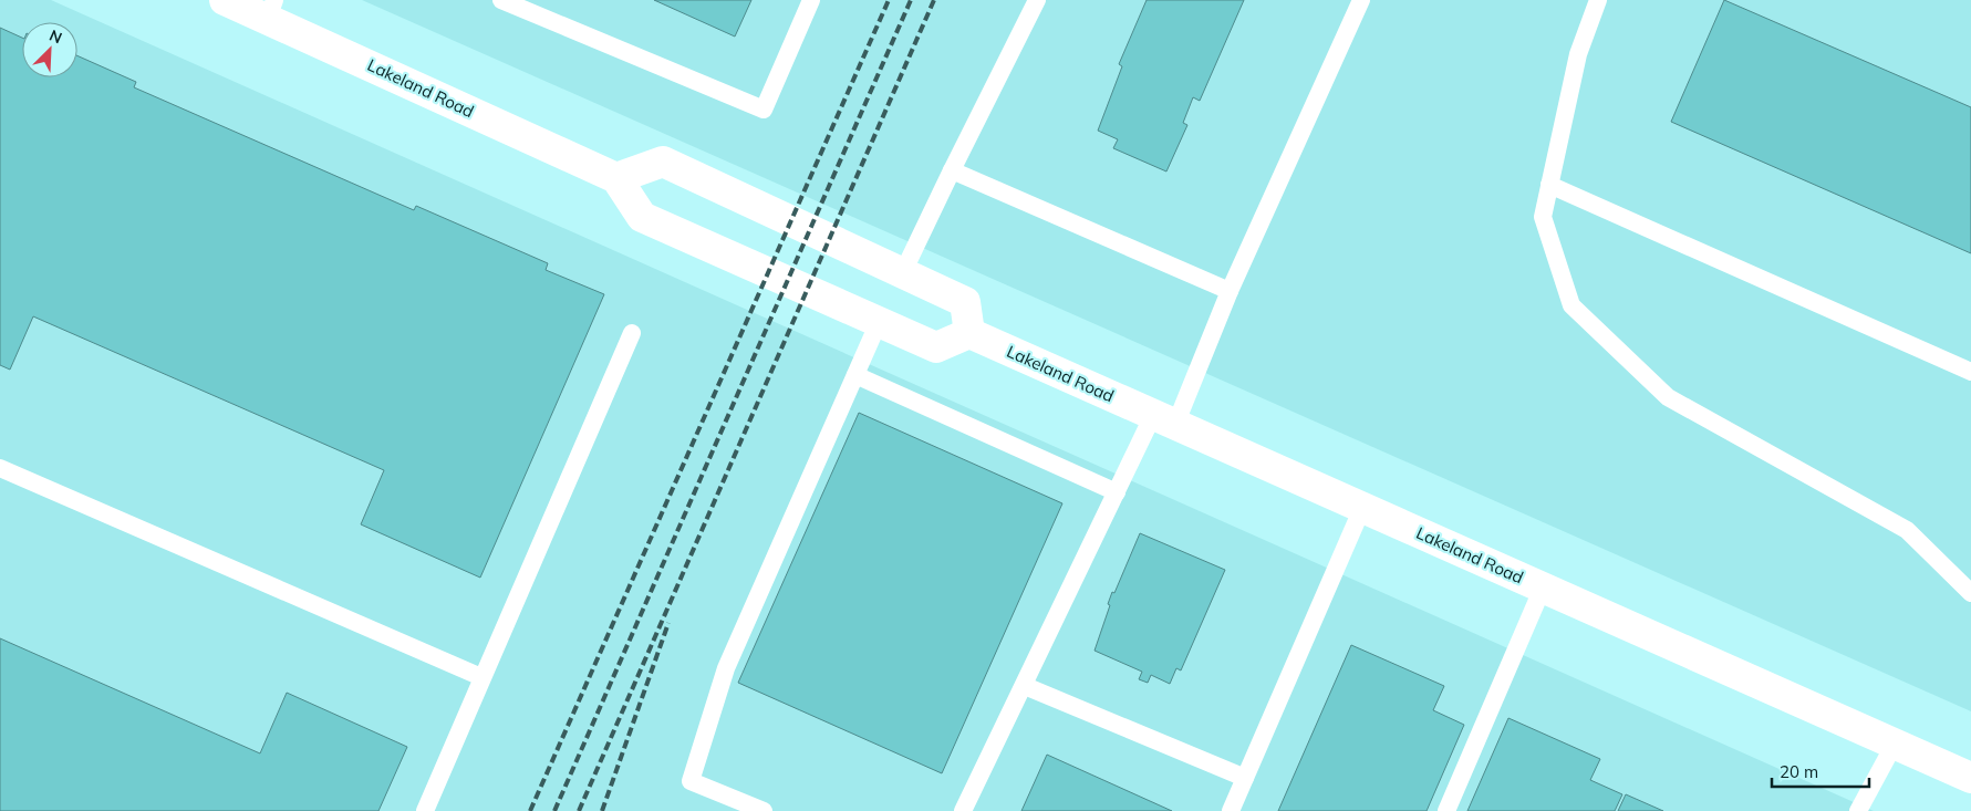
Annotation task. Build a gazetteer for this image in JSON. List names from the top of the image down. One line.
{"streets":{"street":["Lakeland Road"]},"scale_bar":"20 m","north":"top right"}
